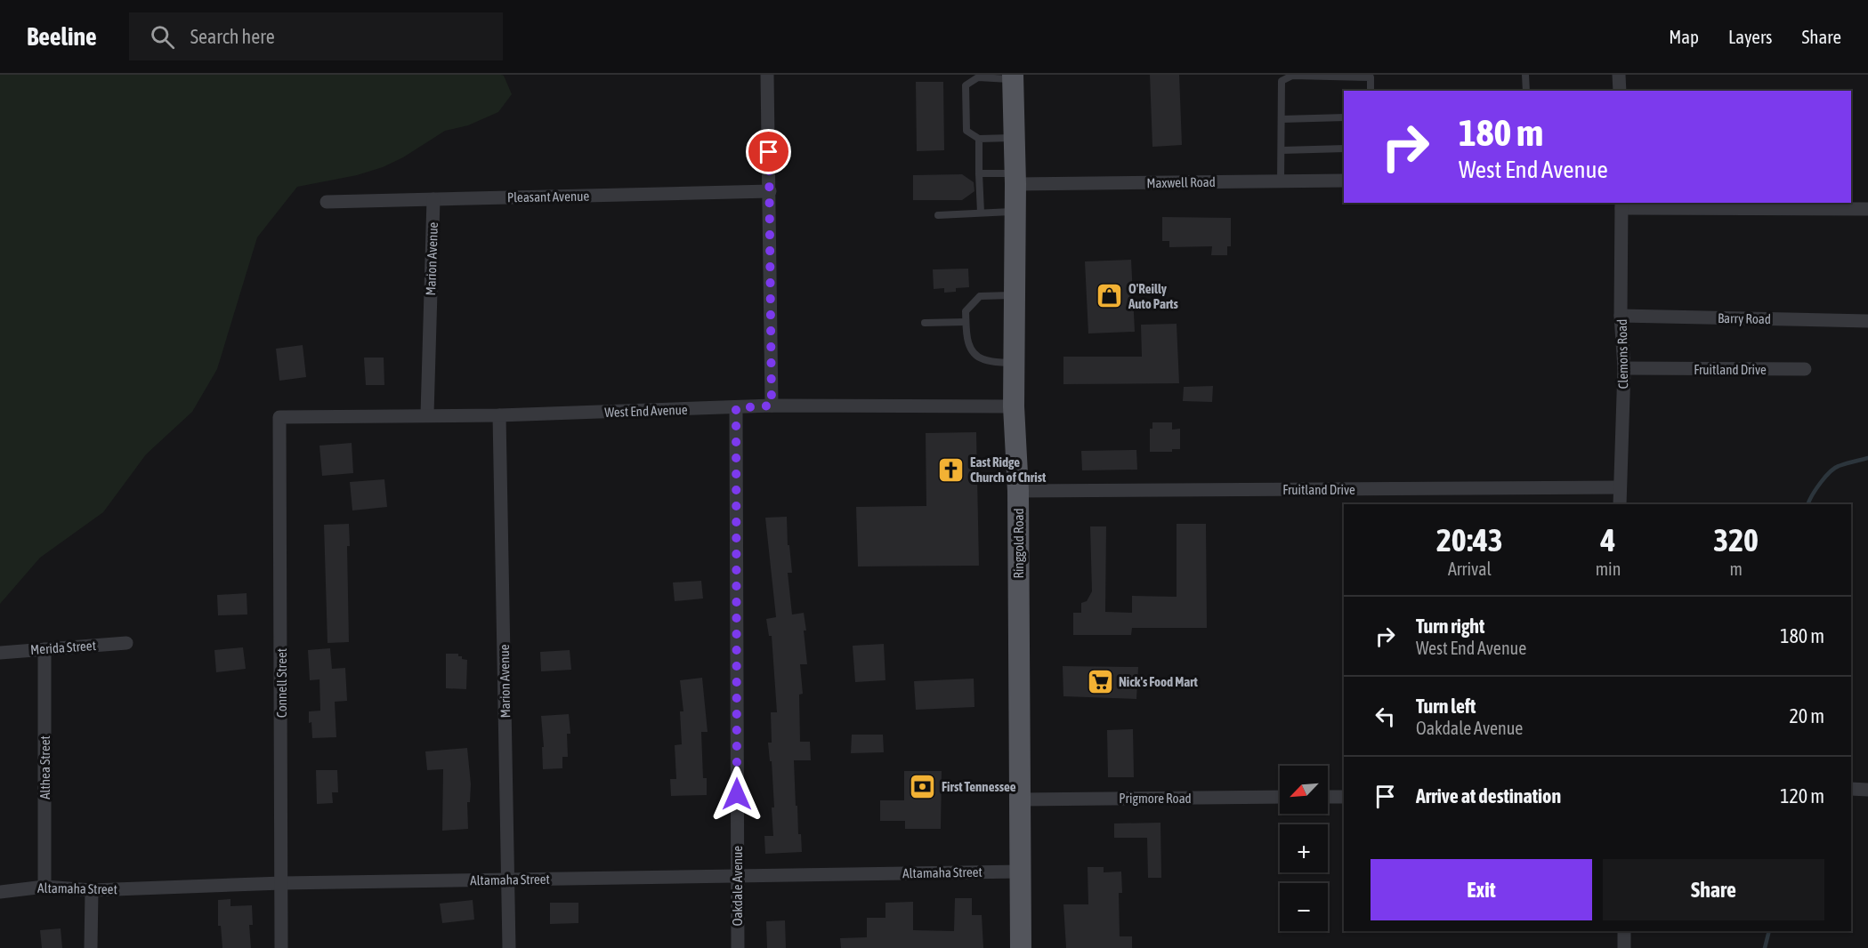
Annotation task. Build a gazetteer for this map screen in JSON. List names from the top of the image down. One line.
{"streets":{"main road":["Ringgold Road"],"street":["Maxwell Road","Pleasant Avenue","Marion Avenue","Barry Road","Clemons Road","Fruitland Drive","West End Avenue","Merida Street","Connell Street","Althea Street","Prigmore Road","Altamaha Street","Oakdale Avenue"]},"crossings":[["Maxwell Road","Ringgold Road"],["Pleasant Avenue","Marion Avenue"],["Marion Avenue","West End Avenue"],["Marion Avenue","Altamaha Street"],["Barry Road","Clemons Road"],["Clemons Road","Fruitland Drive"],["Fruitland Drive","Ringgold Road"],["West End Avenue","Ringgold Road"],["West End Avenue","Connell Street"],["West End Avenue","Oakdale Avenue"],["Ringgold Road","Prigmore Road"],["Ringgold Road","Altamaha Street"],["Merida Street","Althea Street"],["Connell Street","Altamaha Street"],["Althea Street","Altamaha Street"],["Altamaha Street","Oakdale Avenue"]],"places":{"shop":["O'Reilly Auto Parts"],"church":["East Ridge Church of Christ"],"supermarket":["Nick's Food Mart"],"bank":["First Tennessee"]},"north":"bottom left","page":{"header":"Beeline","search":"Search here","nav":["Map","Layers","Share"],"turn":["180 m","West End Avenue"],"eta":["20:43","Arrival","4","min","320","m"],"list":[{"name":"Turn right","note":"West End Avenue","value":"180 m"},{"name":"Turn left","note":"Oakdale Avenue","value":"20 m"},{"name":"Arrive at destination","value":"120 m"}],"map_buttons":["+","−"],"buttons":["Exit","Share"]}}
